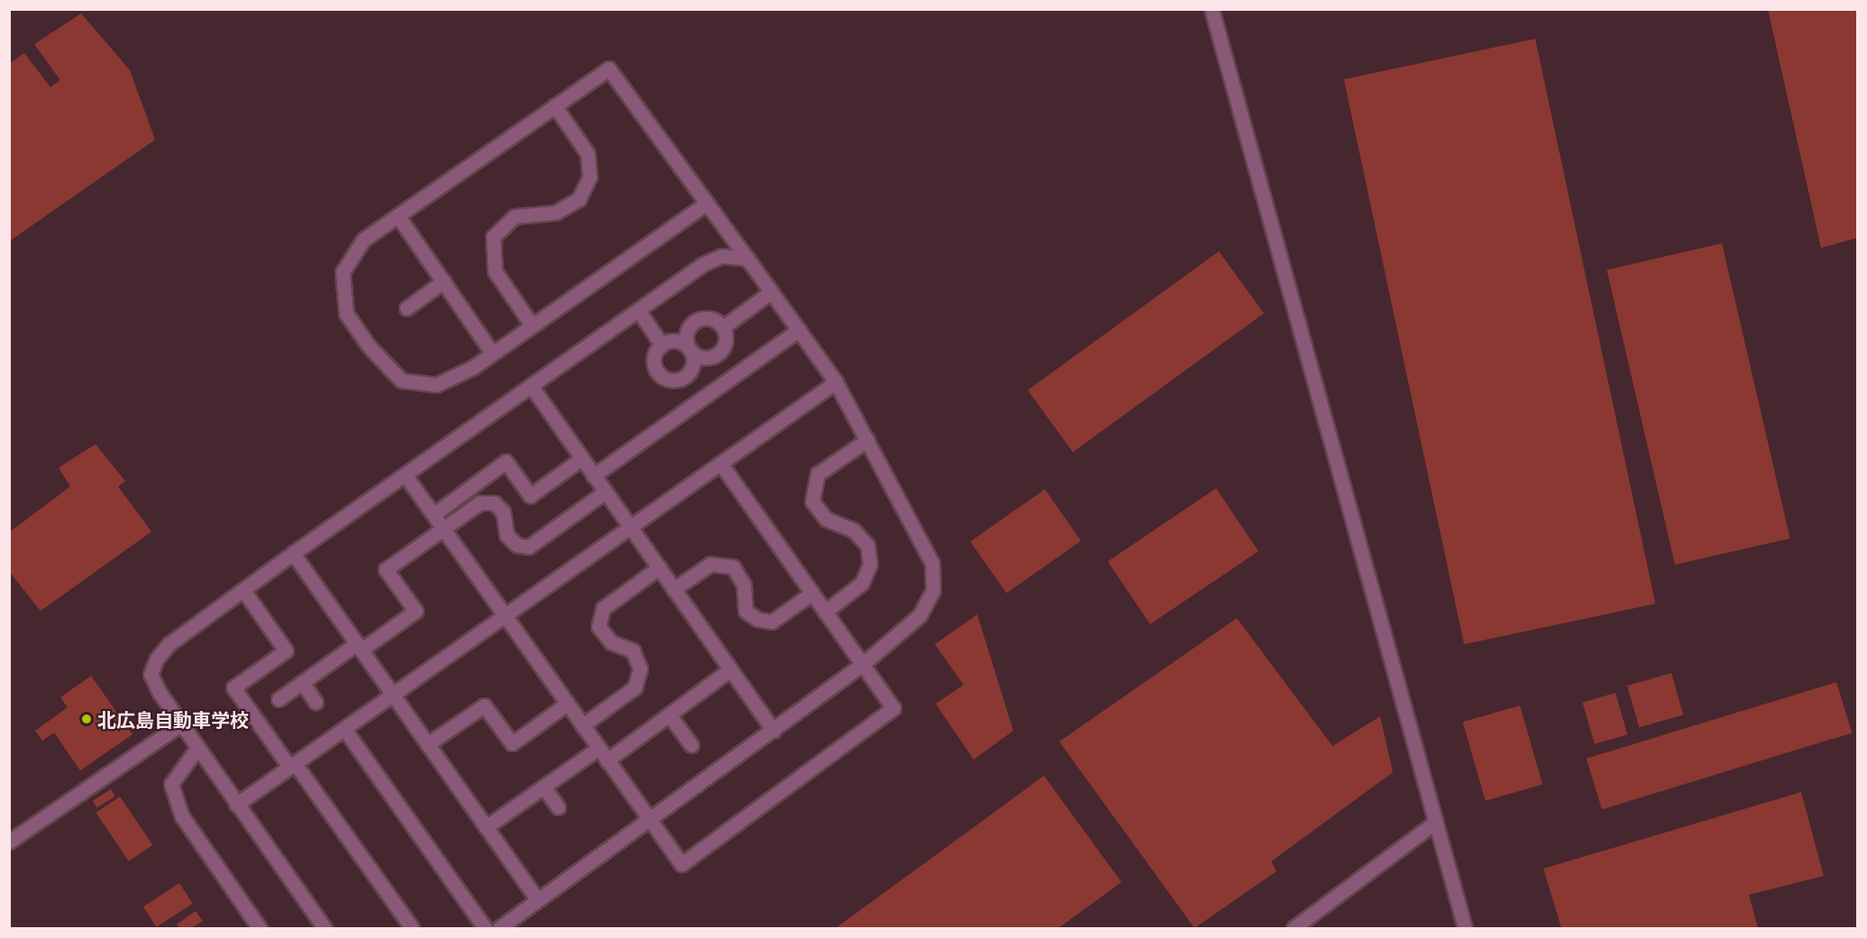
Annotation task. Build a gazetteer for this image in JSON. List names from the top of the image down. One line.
{"places":["北広島自動車学校"]}
